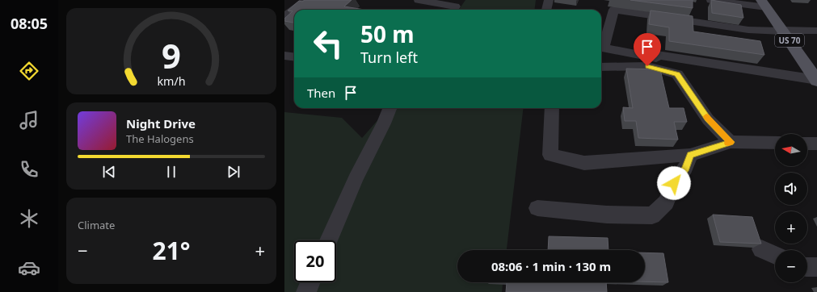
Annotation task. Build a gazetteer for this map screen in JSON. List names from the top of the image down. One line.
{"streets":{"main road":["US 70"]},"north":"left","page":{"tabs":"08:05","turn":["50 m","Turn left"],"then":"Then","song":["Night Drive","The Halogens"],"map_buttons":["+","−"],"tile":"Climate","heat":["−","21°","+"],"limit":"20","trip":"08:06 · 1 min · 130 m","gauge":["9","km/h"]}}
